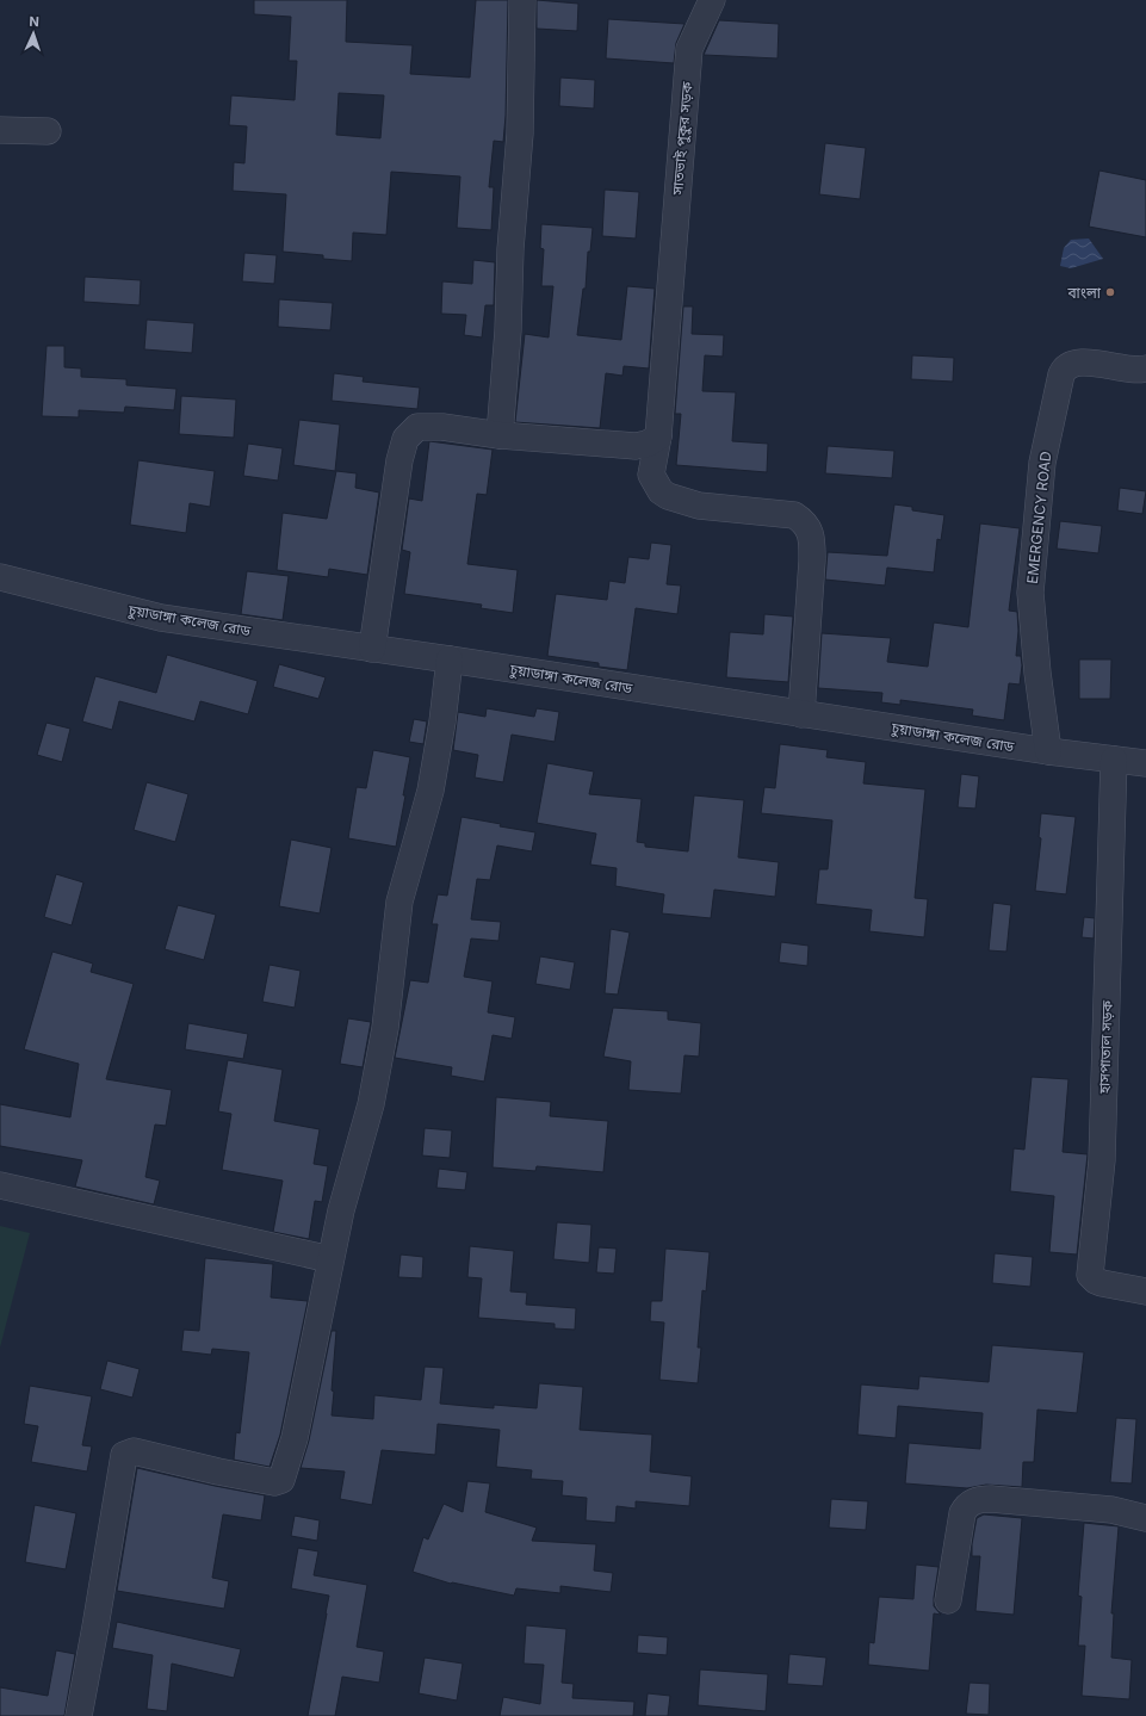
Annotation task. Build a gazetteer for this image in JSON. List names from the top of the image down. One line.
{"streets":{"street":["সাতভাই পুকুর সড়ক","EMERGENCY ROAD","চুয়াডাঙ্গা কলেজ রোড","হাসপাতাল সড়ক"]},"crossings":[["সাতভাই পুকুর সড়ক","চুয়াডাঙ্গা কলেজ রোড"],["EMERGENCY ROAD","চুয়াডাঙ্গা কলেজ রোড"],["চুয়াডাঙ্গা কলেজ রোড","হাসপাতাল সড়ক"]],"places":["বাংলা"],"north":"top"}
